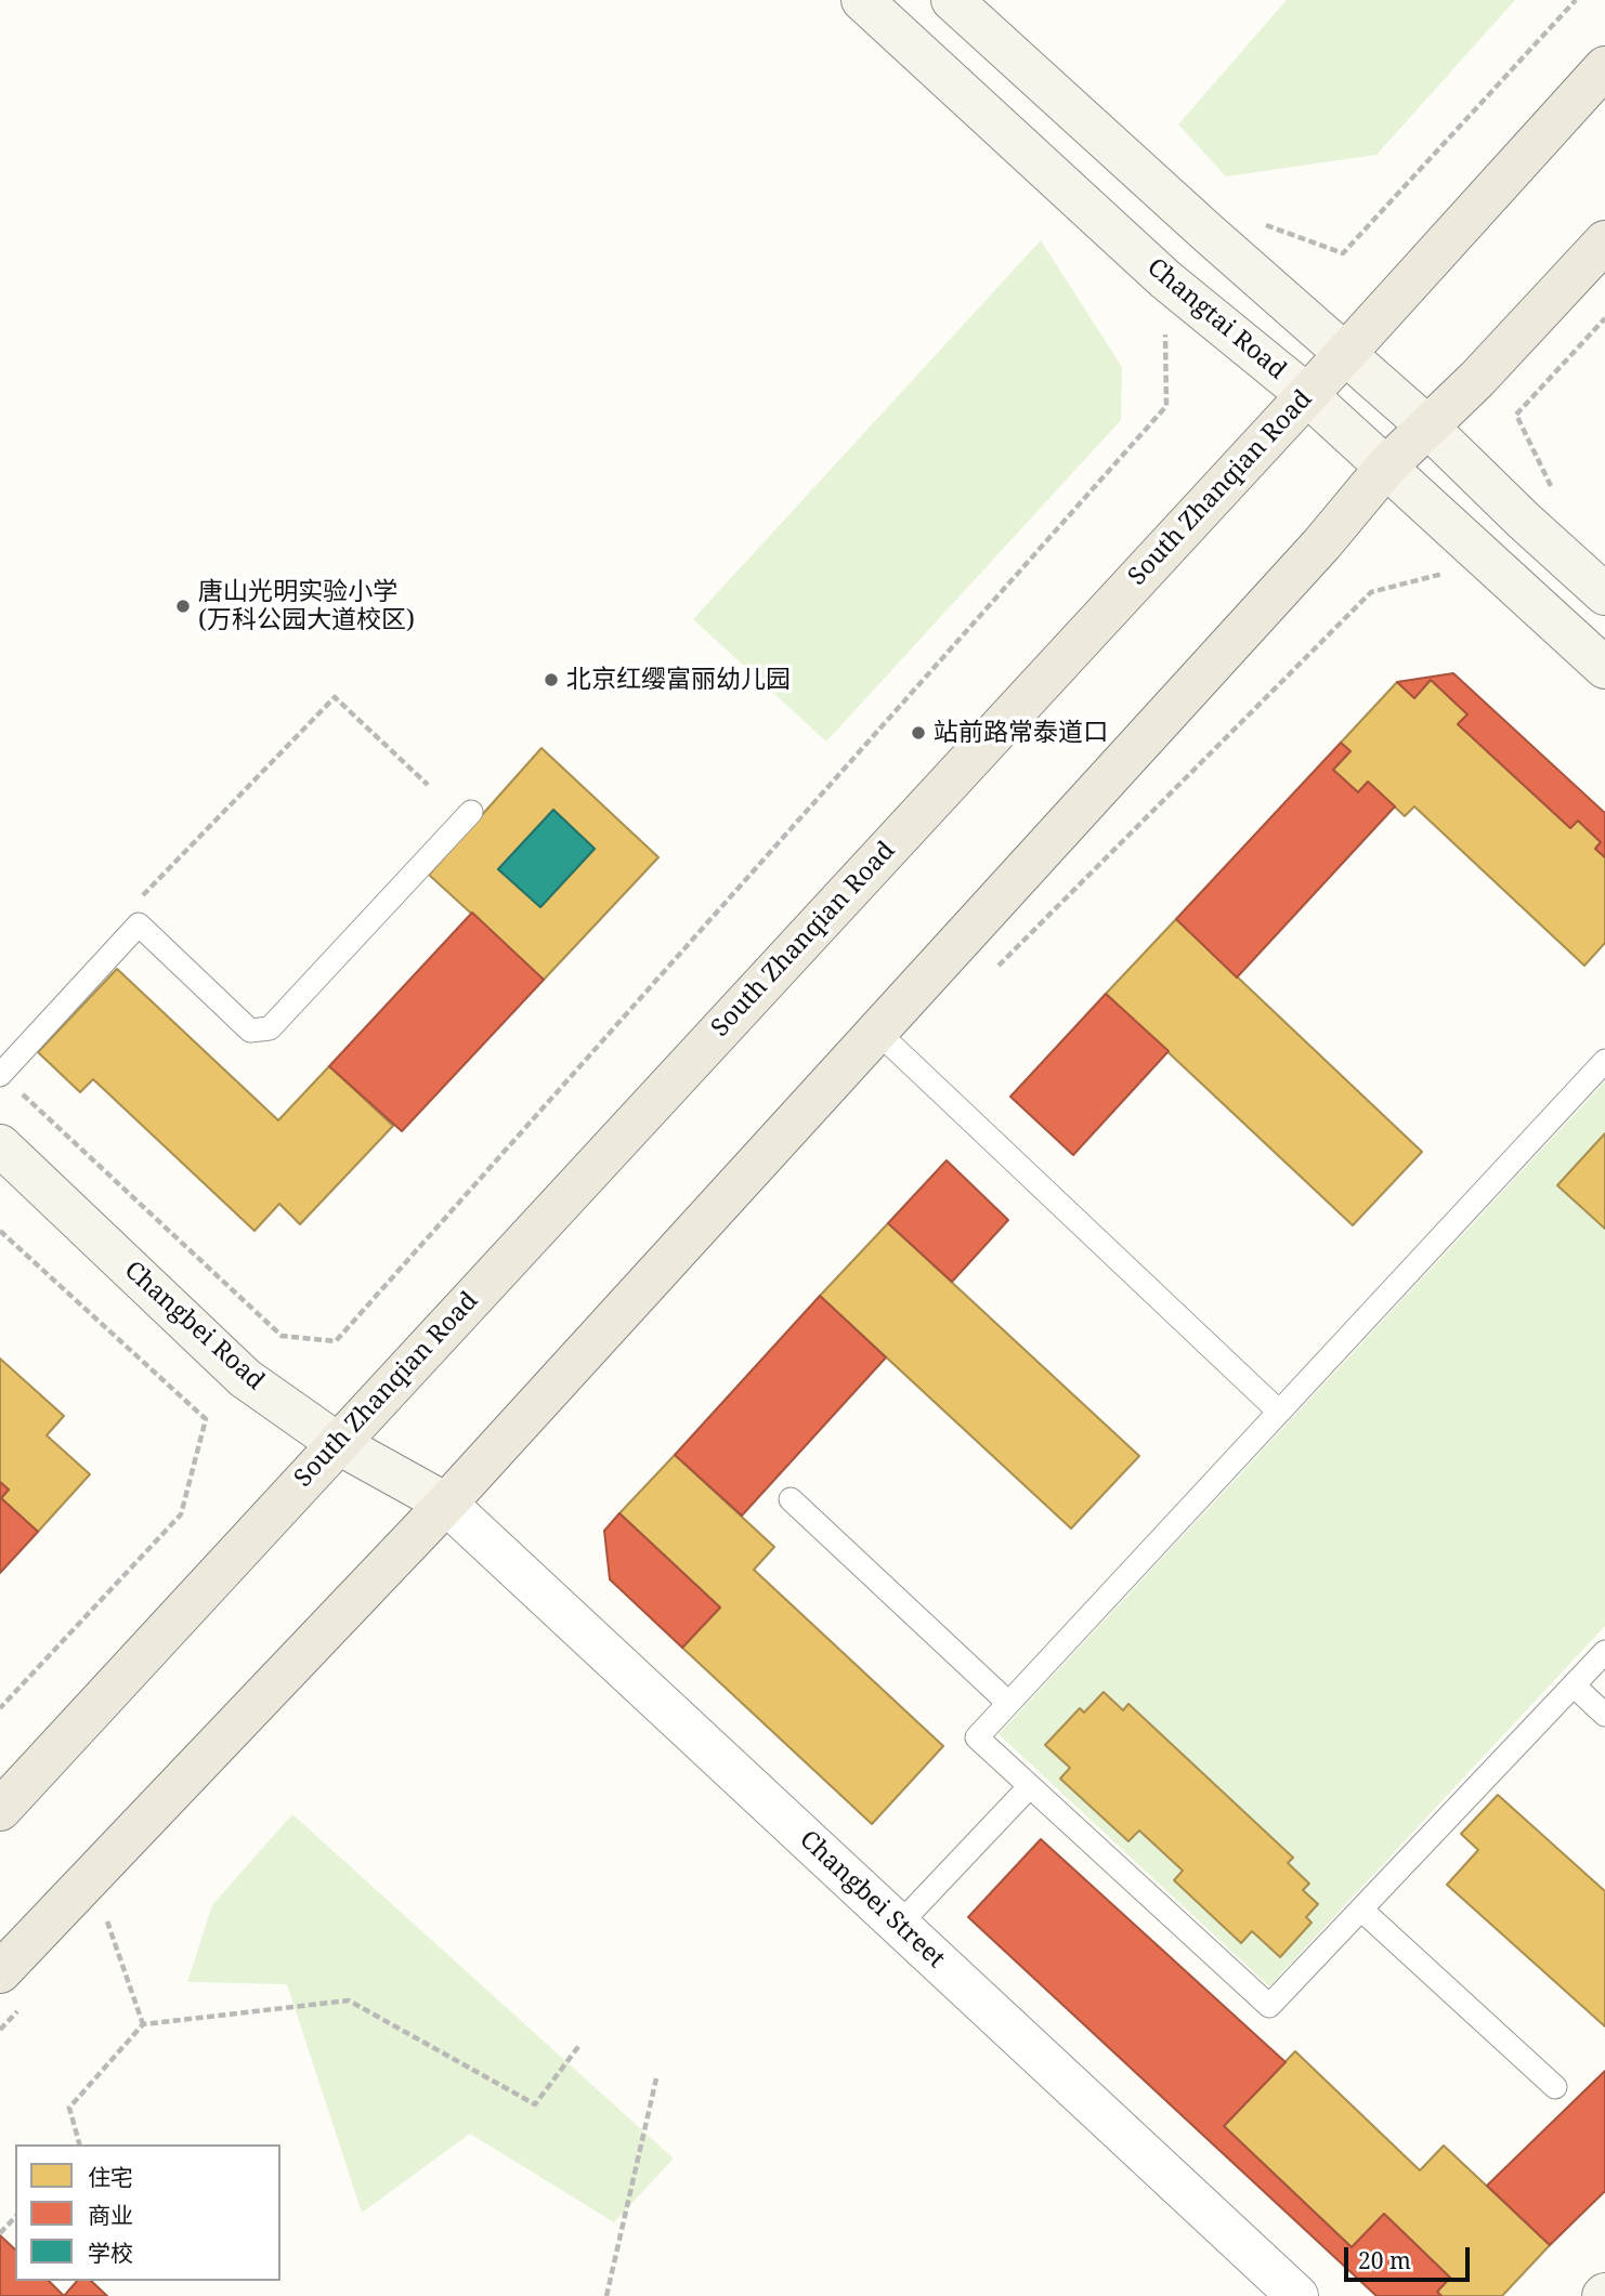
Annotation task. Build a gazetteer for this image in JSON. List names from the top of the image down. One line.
{"streets":{"main road":["South Zhanqian Road"],"street":["Changtai Road","Changbei Road","Changbei Street"]},"crossings":[["Changtai Road","South Zhanqian Road"],["South Zhanqian Road","Changbei Road"],["Changbei Road","Changbei Street"]],"places":["唐山光明实验小学 (万科公园大道校区)","北京红缨富丽幼儿园","站前路常泰道口"],"legend":["住宅","商业","学校"],"scale_bar":"20 m"}
